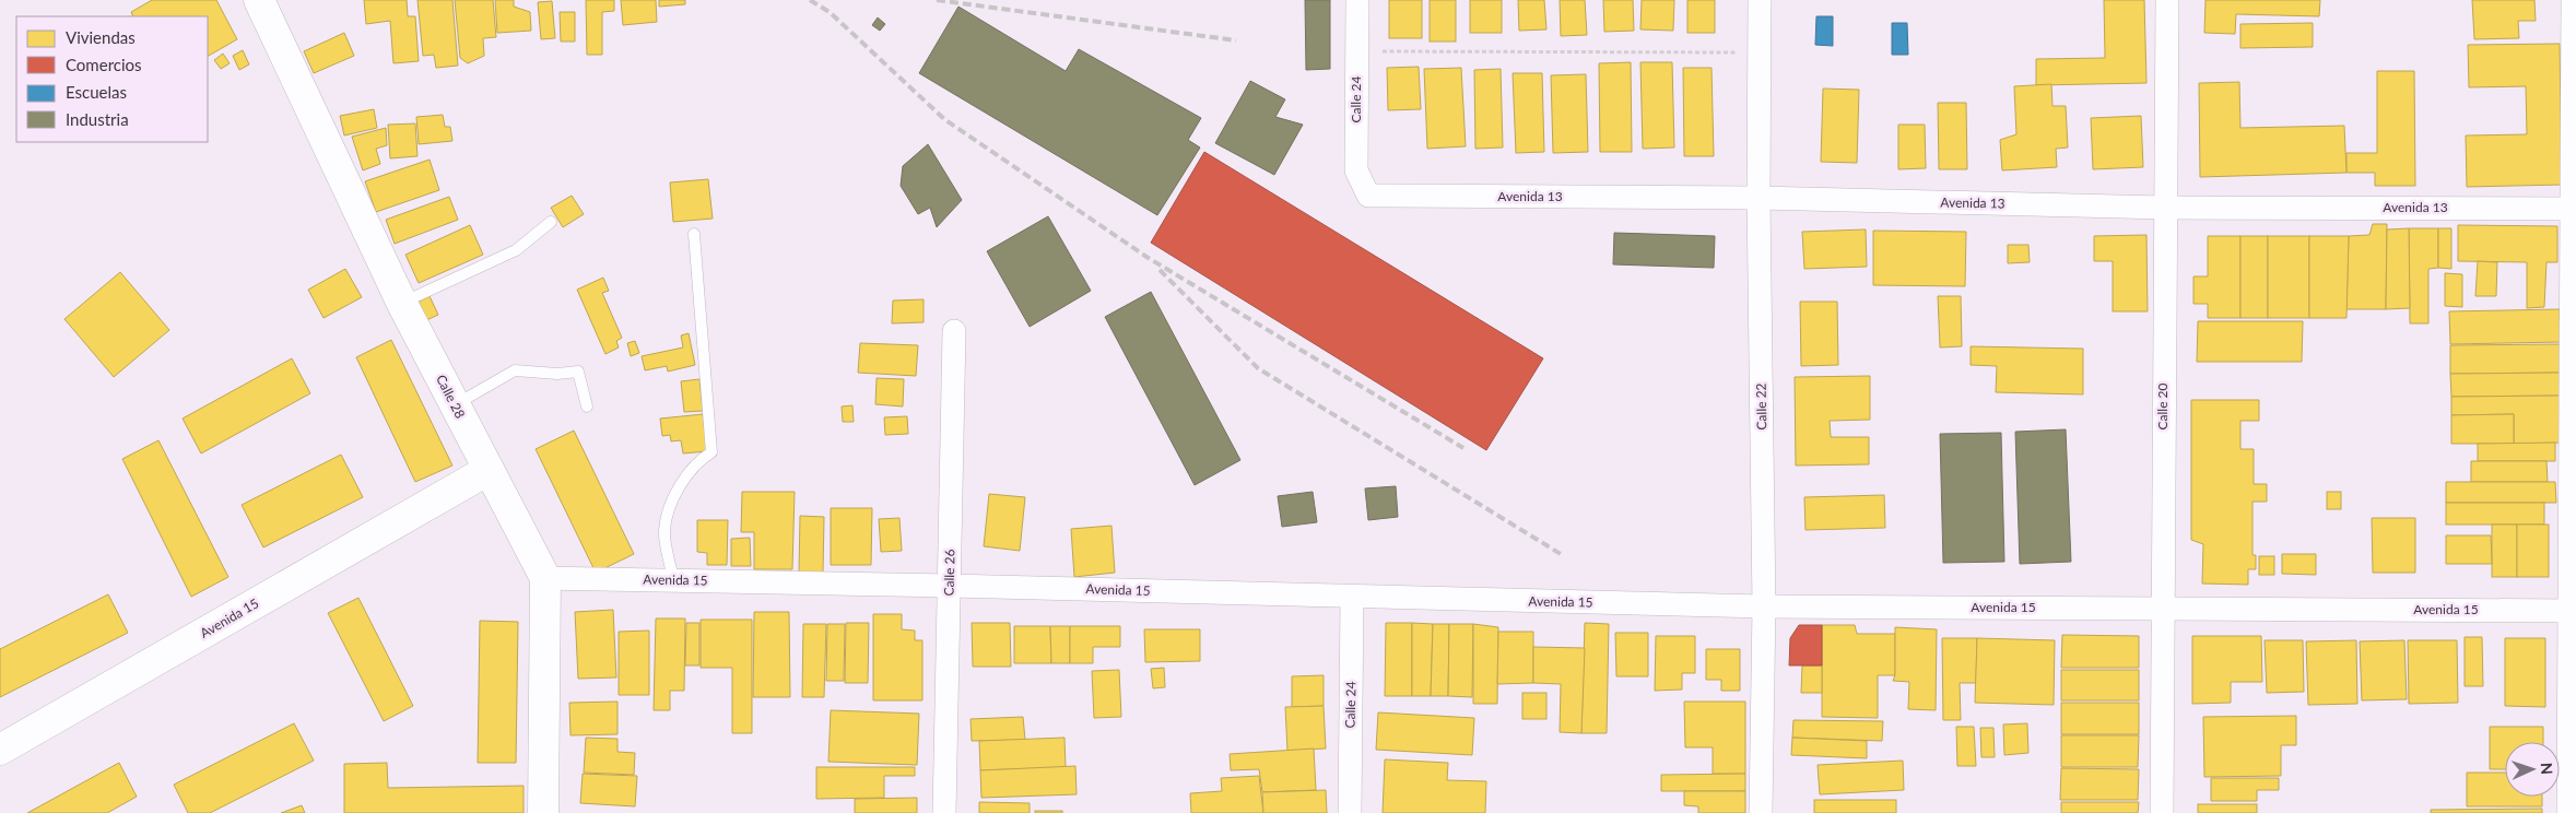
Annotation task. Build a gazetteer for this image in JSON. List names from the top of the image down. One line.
{"streets":{"street":["Calle 24","Avenida 13","Calle 28","Calle 22","Calle 20","Calle 26","Avenida 15"]},"crossings":[["Calle 24","Avenida 13"],["Calle 24","Avenida 15"],["Avenida 13","Calle 22"],["Avenida 13","Calle 20"],["Calle 28","Avenida 15"],["Calle 22","Avenida 15"],["Calle 20","Avenida 15"],["Calle 26","Avenida 15"]],"legend":["Viviendas","Comercios","Escuelas","Industria"],"north":"right"}
